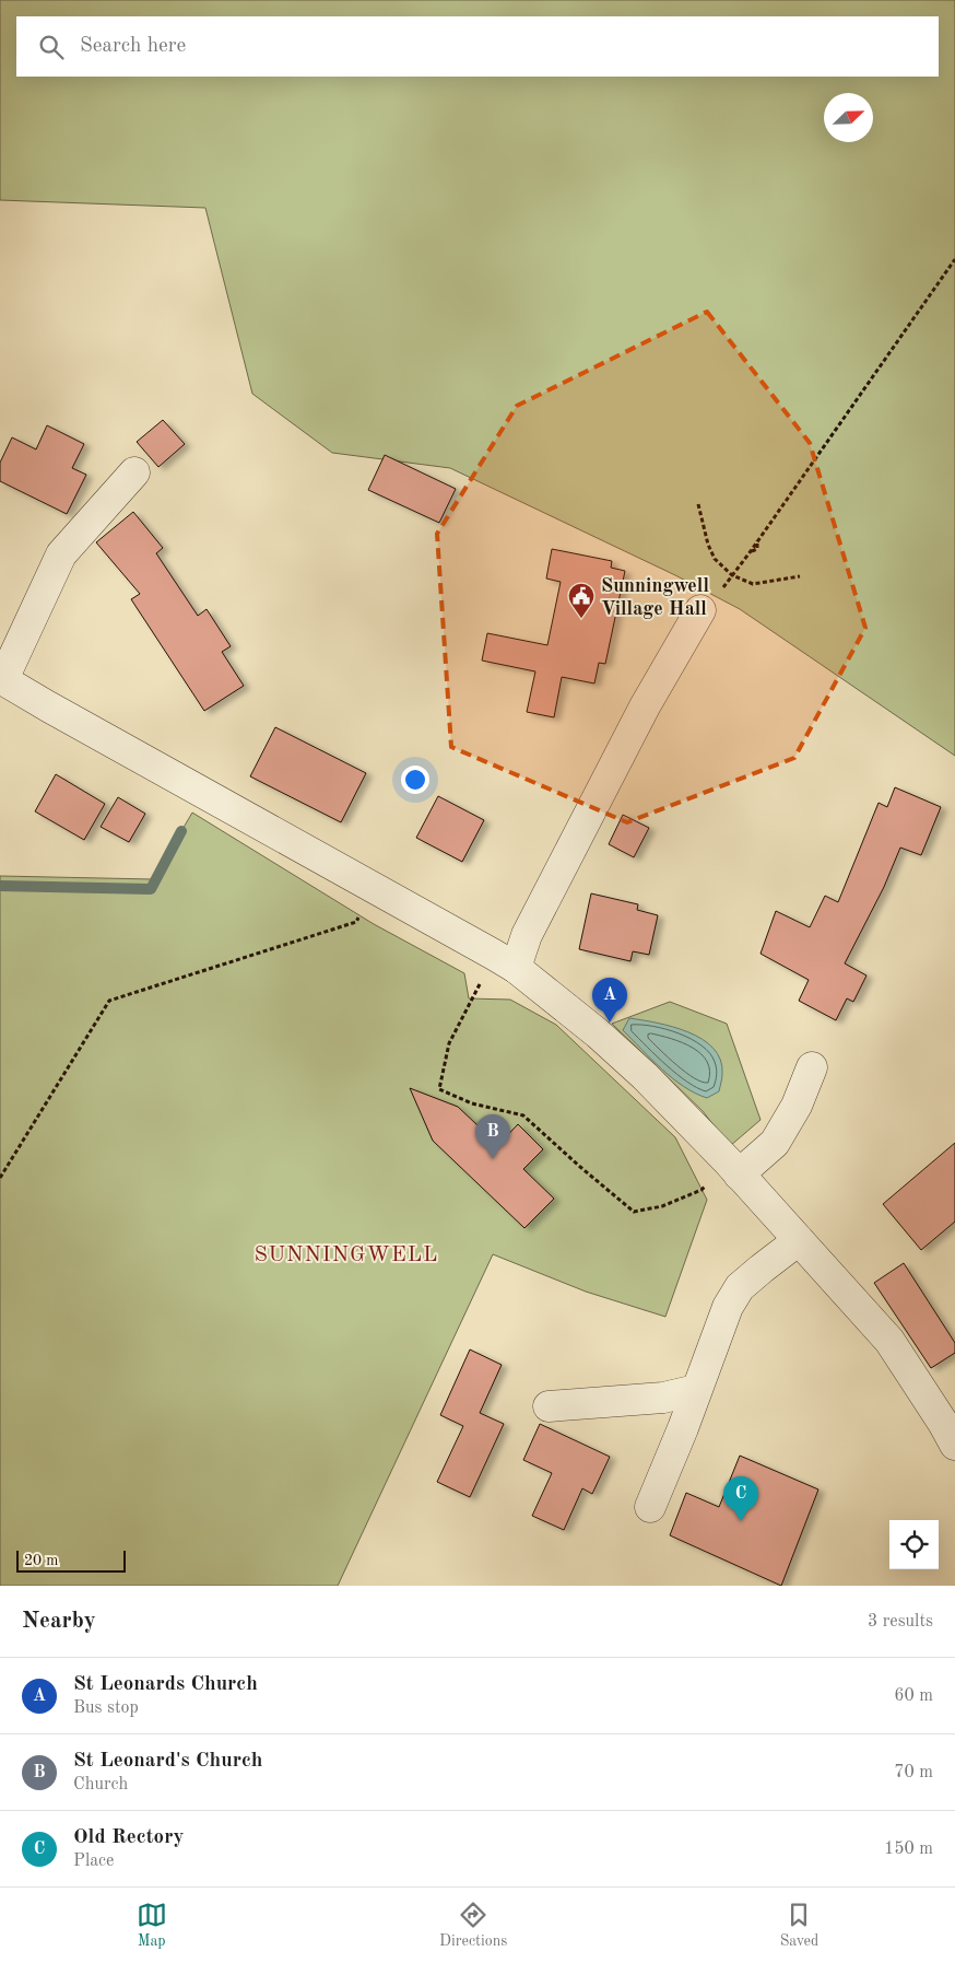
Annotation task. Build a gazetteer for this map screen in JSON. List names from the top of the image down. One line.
{"districts":["SUNNINGWELL"],"places":{"public building":["Sunningwell Village Hall"]},"scale_bar":"20 m","north":"top right","page":{"search":"Search here","pins":["A","B","C"],"scale":"20 m","heading":["Nearby","3 results"],"list":[{"mark":"A","name":"St Leonards Church","note":"Bus stop","value":"60 m"},{"mark":"B","name":"St Leonard's Church","note":"Church","value":"70 m"},{"mark":"C","name":"Old Rectory","note":"Place","value":"150 m"}],"nav":["Map","Directions","Saved"]}}
